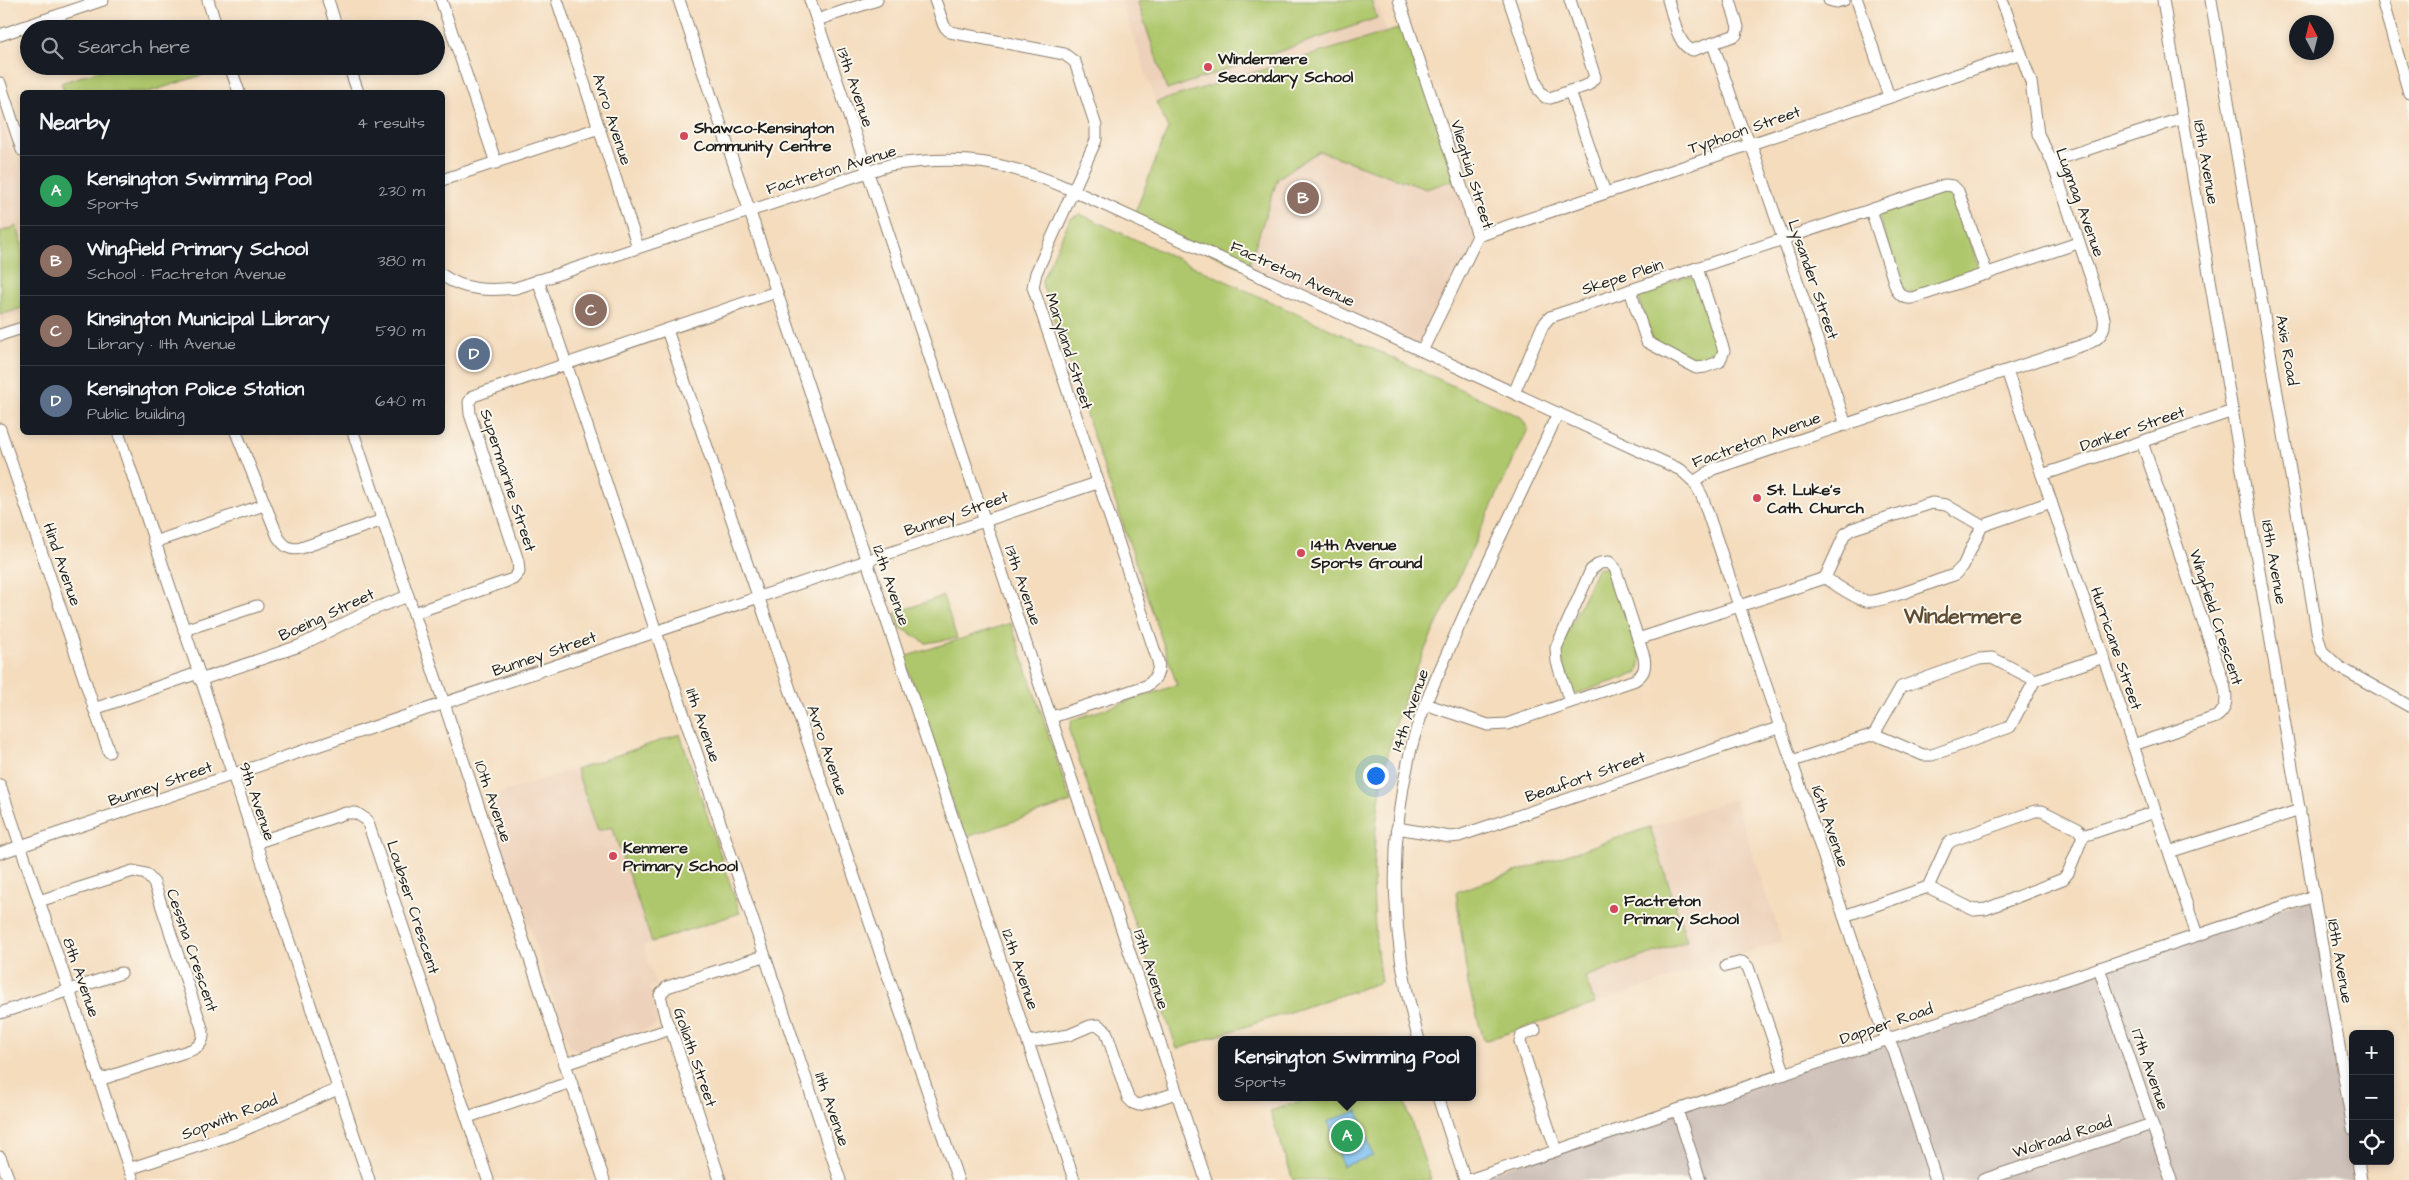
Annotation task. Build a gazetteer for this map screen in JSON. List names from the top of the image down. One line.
{"streets":{"street":["13th Avenue","Avro Avenue","Typhoon Street","18th Avenue","Factreton Avenue","Vliegtuig Street","Lugmag Avenue","Skepe Plein","Lysander Street","Axis Road","Maryland Street","Danker Street","Supermarine Street","Bunney Street","Hind Avenue","12th Avenue","Boeing Street","Wingfield Crescent","Hurricane Street","14th Avenue","11th Avenue","Beaufort Street","9th Avenue","10th Avenue","16th Avenue","Loubser Crescent","Cessna Crescent","8th Avenue","Dapper Road","Goliath Street","17th Avenue","Sopwith Road","Wolraad Road"]},"crossings":[["13th Avenue","Factreton Avenue"],["13th Avenue","Maryland Street"],["13th Avenue","Bunney Street"],["Avro Avenue","Factreton Avenue"],["Avro Avenue","Supermarine Street"],["Avro Avenue","Bunney Street"],["Typhoon Street","Vliegtuig Street"],["Typhoon Street","Lugmag Avenue"],["Typhoon Street","Lysander Street"],["18th Avenue","Danker Street"],["18th Avenue","Dapper Road"],["Factreton Avenue","Vliegtuig Street"],["Factreton Avenue","Lugmag Avenue"],["Factreton Avenue","Skepe Plein"],["Factreton Avenue","Lysander Street"],["Factreton Avenue","Maryland Street"],["Factreton Avenue","12th Avenue"],["Factreton Avenue","Hurricane Street"],["Factreton Avenue","14th Avenue"],["Factreton Avenue","11th Avenue"],["Factreton Avenue","16th Avenue"],["Skepe Plein","Lysander Street"],["Maryland Street","Bunney Street"],["Danker Street","Wingfield Crescent"],["Danker Street","Hurricane Street"],["Supermarine Street","12th Avenue"],["Supermarine Street","11th Avenue"],["Supermarine Street","10th Avenue"],["Bunney Street","12th Avenue"],["Bunney Street","11th Avenue"],["Bunney Street","9th Avenue"],["Bunney Street","10th Avenue"],["Bunney Street","8th Avenue"],["Boeing Street","9th Avenue"],["Boeing Street","10th Avenue"],["Wingfield Crescent","Hurricane Street"],["Hurricane Street","Dapper Road"],["14th Avenue","Beaufort Street"],["11th Avenue","Goliath Street"],["Beaufort Street","16th Avenue"],["9th Avenue","Loubser Crescent"],["9th Avenue","Sopwith Road"],["16th Avenue","Dapper Road"],["Cessna Crescent","8th Avenue"],["8th Avenue","Sopwith Road"],["Dapper Road","17th Avenue"],["17th Avenue","Wolraad Road"]],"districts":["Windermere"],"places":["Windermere Secondary School","Shawco-Kensington Community Centre","St. Luke's Cath. Church","14th Avenue Sports Ground","Kenmere Primary School","Factreton Primary School"],"north":"top","page":{"search":"Search here","heading":["Nearby","4 results"],"list":[{"mark":"A","name":"Kensington Swimming Pool","note":"Sports","value":"230 m"},{"mark":"B","name":"Wingfield Primary School","note":"School · Factreton Avenue","value":"380 m"},{"mark":"C","name":"Kinsington Municipal Library","note":"Library · 11th Avenue","value":"590 m"},{"mark":"D","name":"Kensington Police Station","note":"Public building","value":"640 m"}],"pins":["B","C","D","A"],"map_buttons":["+","−"],"popup":["Kensington Swimming Pool","Sports"]}}
